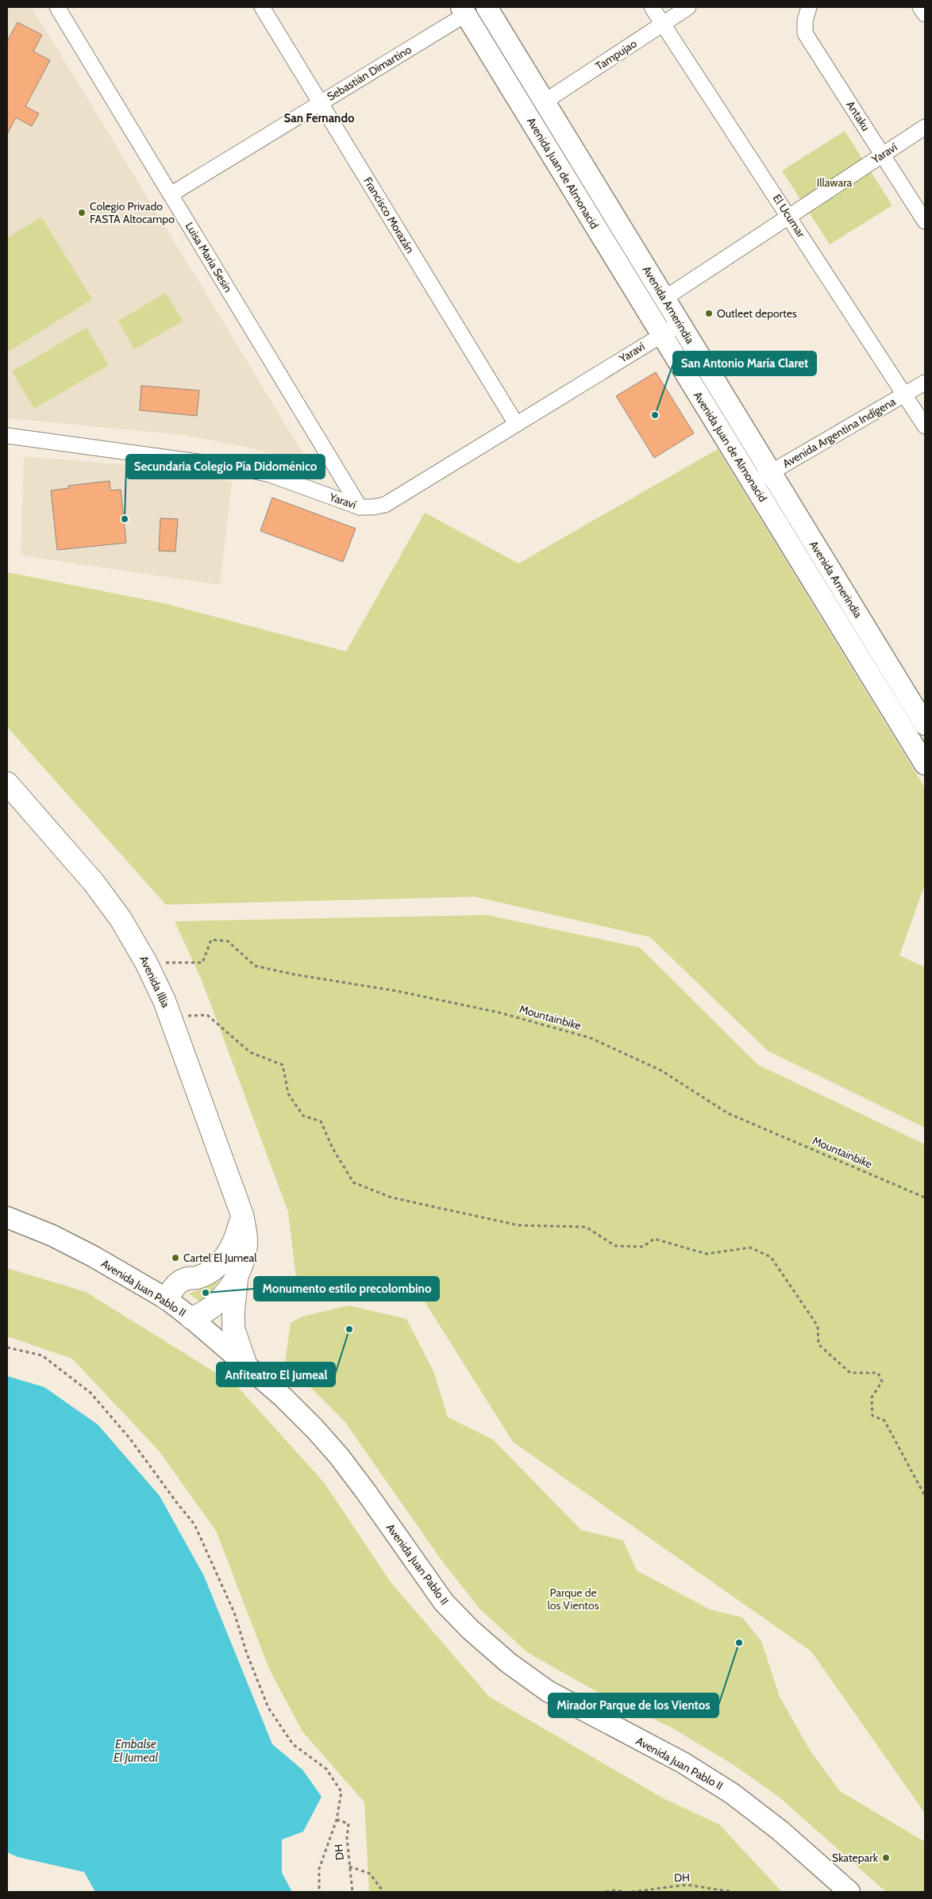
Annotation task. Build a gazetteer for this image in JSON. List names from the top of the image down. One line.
{"streets":{"main road":["Avenida Illia"],"street":["Tampujao","Sebastián Dimartino","Antaku","Yaraví","Avenida Juan de Almonacid","Francisco Morazán","El Ucumar","Luisa Maria Sesin","Avenida Amerindia","Avenida Argentina Indígena","Avenida Juan Pablo II"],"path":["Mountainbike","DH"]},"crossings":[["Tampujao","El Ucumar"],["Tampujao","Avenida Amerindia"],["Sebastián Dimartino","Avenida Juan de Almonacid"],["Sebastián Dimartino","Francisco Morazán"],["Sebastián Dimartino","Luisa Maria Sesin"],["Antaku","Yaraví"],["Yaraví","Avenida Juan de Almonacid"],["Yaraví","Francisco Morazán"],["Yaraví","El Ucumar"],["Yaraví","Luisa Maria Sesin"],["Yaraví","Avenida Amerindia"],["Avenida Juan de Almonacid","Avenida Argentina Indígena"],["El Ucumar","Avenida Argentina Indígena"],["Avenida Amerindia","Avenida Argentina Indígena"],["Avenida Illia","Avenida Juan Pablo II"]],"districts":["San Fernando"],"water":["Embalse El Jumeal"],"parks":["Illawara","Parque de los Vientos"],"places":["Colegio Privado FASTA Altocampo","Outleet deportes","San Antonio María Claret","Secundaria Colegio Pía Didoménico","Cartel El Jumeal","Monumento estilo precolombino","Anfiteatro El Jumeal","Mirador Parque de los Vientos","Skatepark"]}
